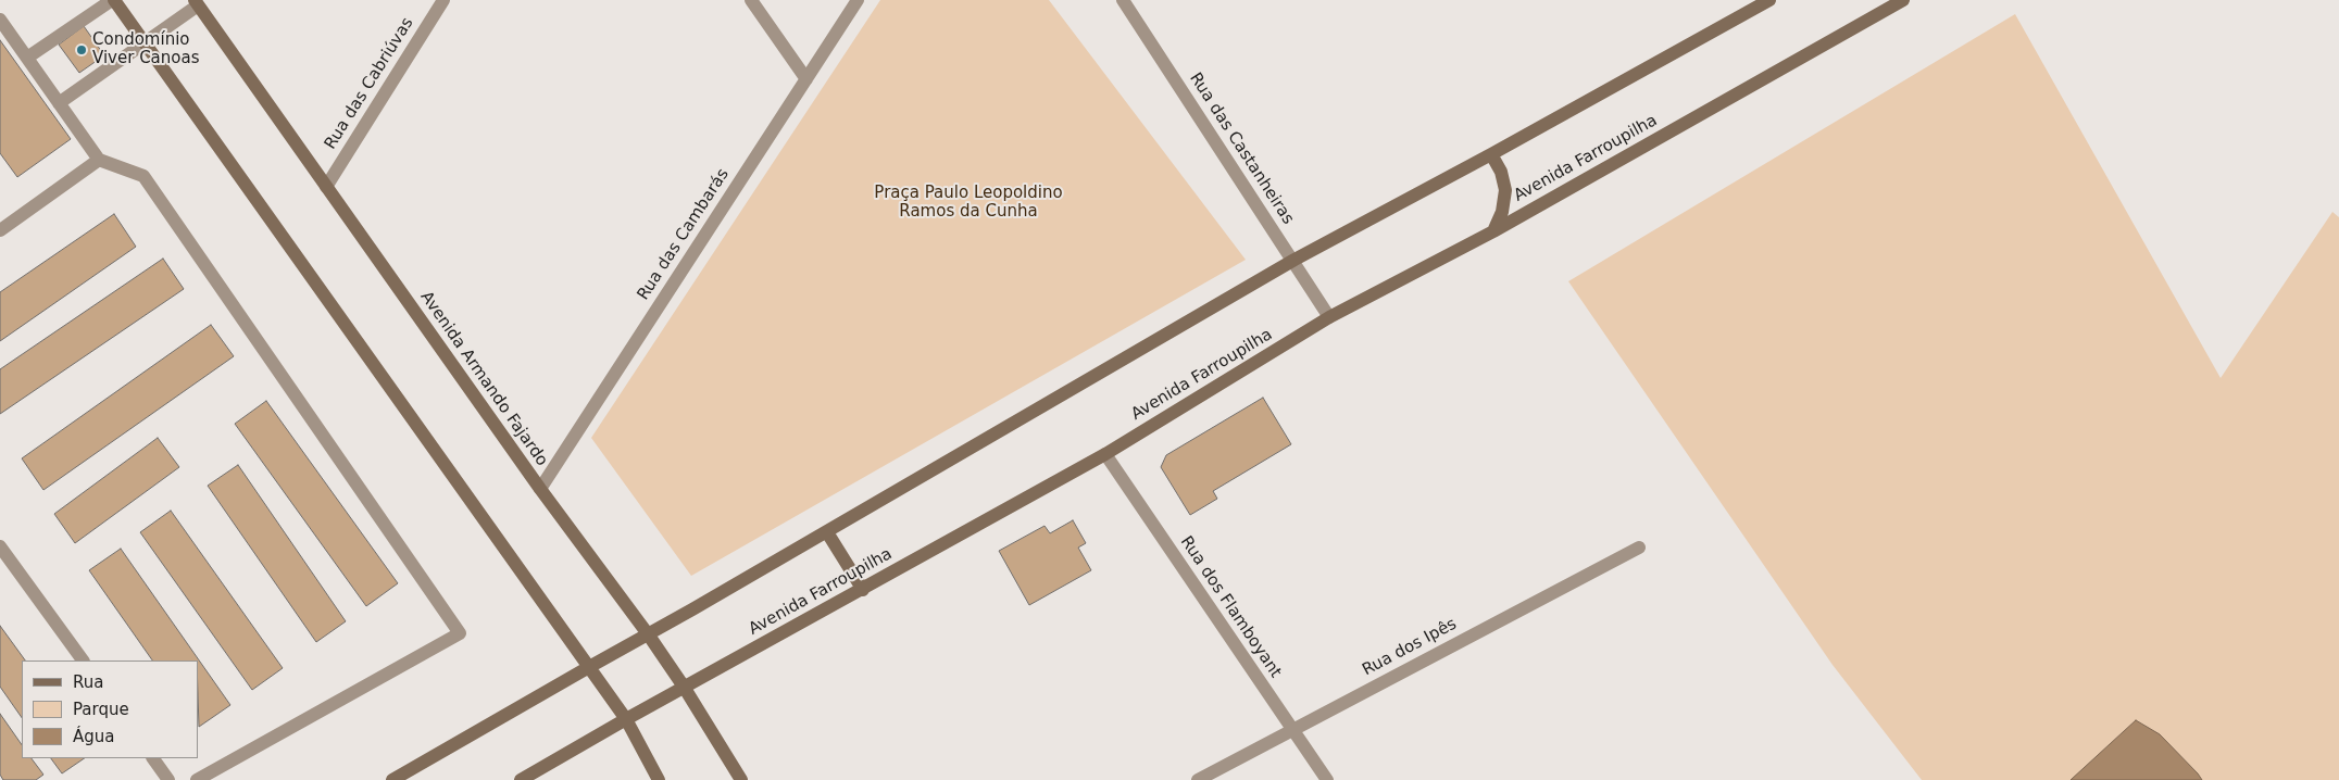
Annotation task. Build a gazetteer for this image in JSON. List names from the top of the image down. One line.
{"streets":{"main road":["Avenida Farroupilha","Avenida Armando Fajardo"],"street":["Rua das Cabriúvas","Rua das Castanheiras","Rua das Cambarás","Rua dos Flamboyant","Rua dos Ipês"]},"crossings":[["Rua das Cabriúvas","Avenida Armando Fajardo"],["Rua das Castanheiras","Avenida Farroupilha"],["Avenida Farroupilha","Avenida Armando Fajardo"],["Avenida Farroupilha","Rua dos Flamboyant"],["Rua das Cambarás","Avenida Armando Fajardo"],["Rua dos Flamboyant","Rua dos Ipês"]],"parks":["Praça Paulo Leopoldino Ramos da Cunha"],"places":["Condomínio Viver Canoas"],"legend":["Rua","Parque","Água"]}
